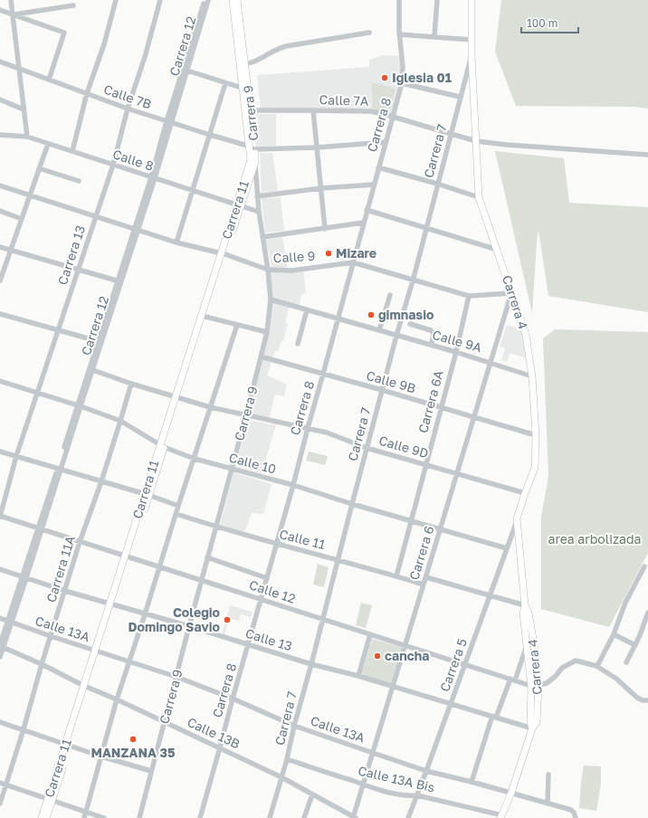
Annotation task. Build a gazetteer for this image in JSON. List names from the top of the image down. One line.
{"streets":{"main road":["Carrera 9","Carrera 11","Carrera 4"],"street":["Carrera 12","Calle 7B","Calle 7A","Carrera 8","Carrera 7","Calle 8","Carrera 13","Calle 9","Calle 9A","Calle 9B","Carrera 6A","Calle 9D","Calle 10","Calle 11","Carrera 6","Carrera 11A","Calle 12","Calle 13A","Calle 13","Carrera 5","Calle 13B","Calle 13A Bis"]},"crossings":[["Carrera 12","Calle 7B"],["Carrera 12","Calle 8"],["Carrera 12","Calle 9"],["Carrera 12","Calle 9D"],["Carrera 12","Calle 10"],["Carrera 12","Calle 12"],["Carrera 12","Calle 13A"],["Carrera 12","Calle 13"],["Carrera 12","Calle 13B"],["Calle 7B","Carrera 9"],["Calle 7B","Carrera 8"],["Calle 7B","Carrera 13"],["Calle 7A","Carrera 9"],["Calle 7A","Carrera 8"],["Calle 7A","Carrera 7"],["Calle 7A","Carrera 4"],["Carrera 9","Calle 8"],["Carrera 9","Carrera 11"],["Carrera 9","Calle 9"],["Carrera 9","Calle 9A"],["Carrera 9","Calle 9B"],["Carrera 9","Calle 9D"],["Carrera 9","Calle 10"],["Carrera 9","Calle 11"],["Carrera 9","Calle 12"],["Carrera 9","Calle 13A"],["Carrera 9","Calle 13"],["Carrera 9","Calle 13B"],["Carrera 8","Calle 9"],["Carrera 8","Calle 9A"],["Carrera 8","Calle 9B"],["Carrera 8","Calle 9D"],["Carrera 8","Calle 10"],["Carrera 8","Calle 11"],["Carrera 8","Calle 12"],["Carrera 8","Calle 13A"],["Carrera 8","Calle 13"],["Carrera 8","Calle 13B"],["Carrera 7","Calle 9"],["Carrera 7","Carrera 4"],["Carrera 7","Calle 9A"],["Carrera 7","Calle 9B"],["Carrera 7","Calle 9D"],["Carrera 7","Calle 10"],["Carrera 7","Calle 11"],["Carrera 7","Calle 12"],["Carrera 7","Calle 13A"],["Carrera 7","Calle 13"],["Carrera 7","Calle 13B"],["Carrera 7","Calle 13A Bis"],["Calle 8","Carrera 11"],["Calle 8","Carrera 13"],["Carrera 11","Calle 9"],["Carrera 11","Calle 9D"],["Carrera 11","Calle 10"],["Carrera 11","Calle 12"],["Carrera 11","Calle 13A"],["Carrera 11","Calle 13"],["Carrera 11","Calle 13B"],["Carrera 13","Calle 9"],["Carrera 13","Calle 10"],["Carrera 13","Calle 12"],["Calle 9","Carrera 4"],["Calle 9","Carrera 6A"],["Calle 9","Carrera 6"],["Carrera 4","Calle 9A"],["Carrera 4","Calle 9B"],["Carrera 4","Calle 9D"],["Carrera 4","Carrera 6"],["Carrera 4","Calle 12"],["Carrera 4","Calle 13A"],["Carrera 4","Calle 13"],["Carrera 4","Carrera 5"],["Carrera 4","Calle 13A Bis"],["Calle 9A","Carrera 6A"],["Calle 9A","Carrera 6"],["Calle 9B","Carrera 6A"],["Calle 9B","Carrera 6"],["Carrera 6A","Calle 9D"],["Carrera 6A","Calle 10"],["Carrera 6A","Calle 11"],["Calle 9D","Carrera 6"],["Calle 9D","Carrera 11A"],["Calle 10","Carrera 6"],["Calle 10","Carrera 11A"],["Calle 10","Carrera 5"],["Calle 11","Carrera 6"],["Carrera 6","Calle 12"],["Carrera 6","Calle 13A"],["Carrera 6","Calle 13"],["Carrera 6","Calle 13B"],["Carrera 6","Calle 13A Bis"],["Carrera 11A","Calle 12"],["Carrera 11A","Calle 13A"],["Carrera 11A","Calle 13"],["Carrera 11A","Calle 13B"],["Calle 12","Carrera 5"],["Calle 13A","Carrera 5"],["Calle 13","Carrera 5"],["Carrera 5","Calle 13A Bis"]],"parks":["area arbolizada"],"places":["Iglesia 01","Mizare","gimnasio","Colegio Domingo Savio","cancha","MANZANA 35"],"scale_bar":"100 m"}
